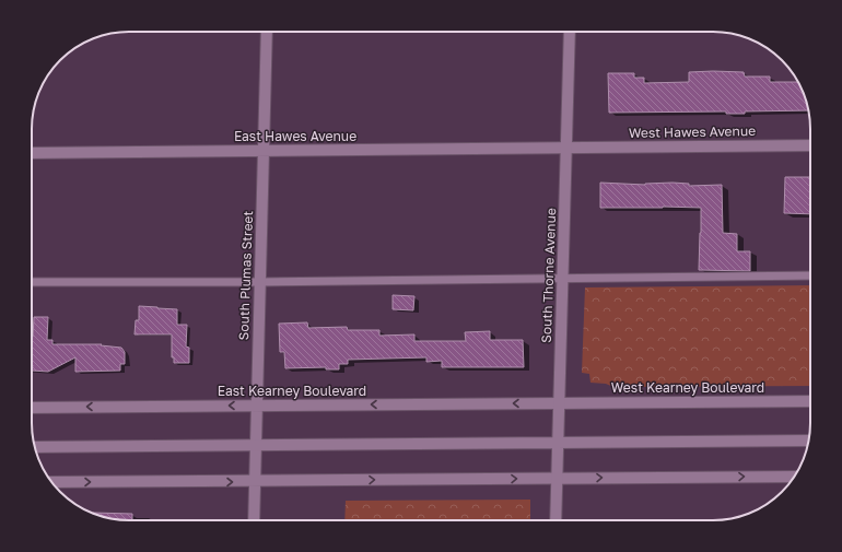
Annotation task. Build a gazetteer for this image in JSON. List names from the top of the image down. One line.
{"streets":{"street":["West Hawes Avenue","East Hawes Avenue","South Plumas Street","South Thorne Avenue","West Kearney Boulevard","East Kearney Boulevard"]},"crossings":[["West Hawes Avenue","East Hawes Avenue"],["West Hawes Avenue","South Thorne Avenue"],["East Hawes Avenue","South Plumas Street"],["East Hawes Avenue","South Thorne Avenue"],["South Plumas Street","East Kearney Boulevard"],["South Thorne Avenue","West Kearney Boulevard"],["South Thorne Avenue","East Kearney Boulevard"],["West Kearney Boulevard","East Kearney Boulevard"]]}
